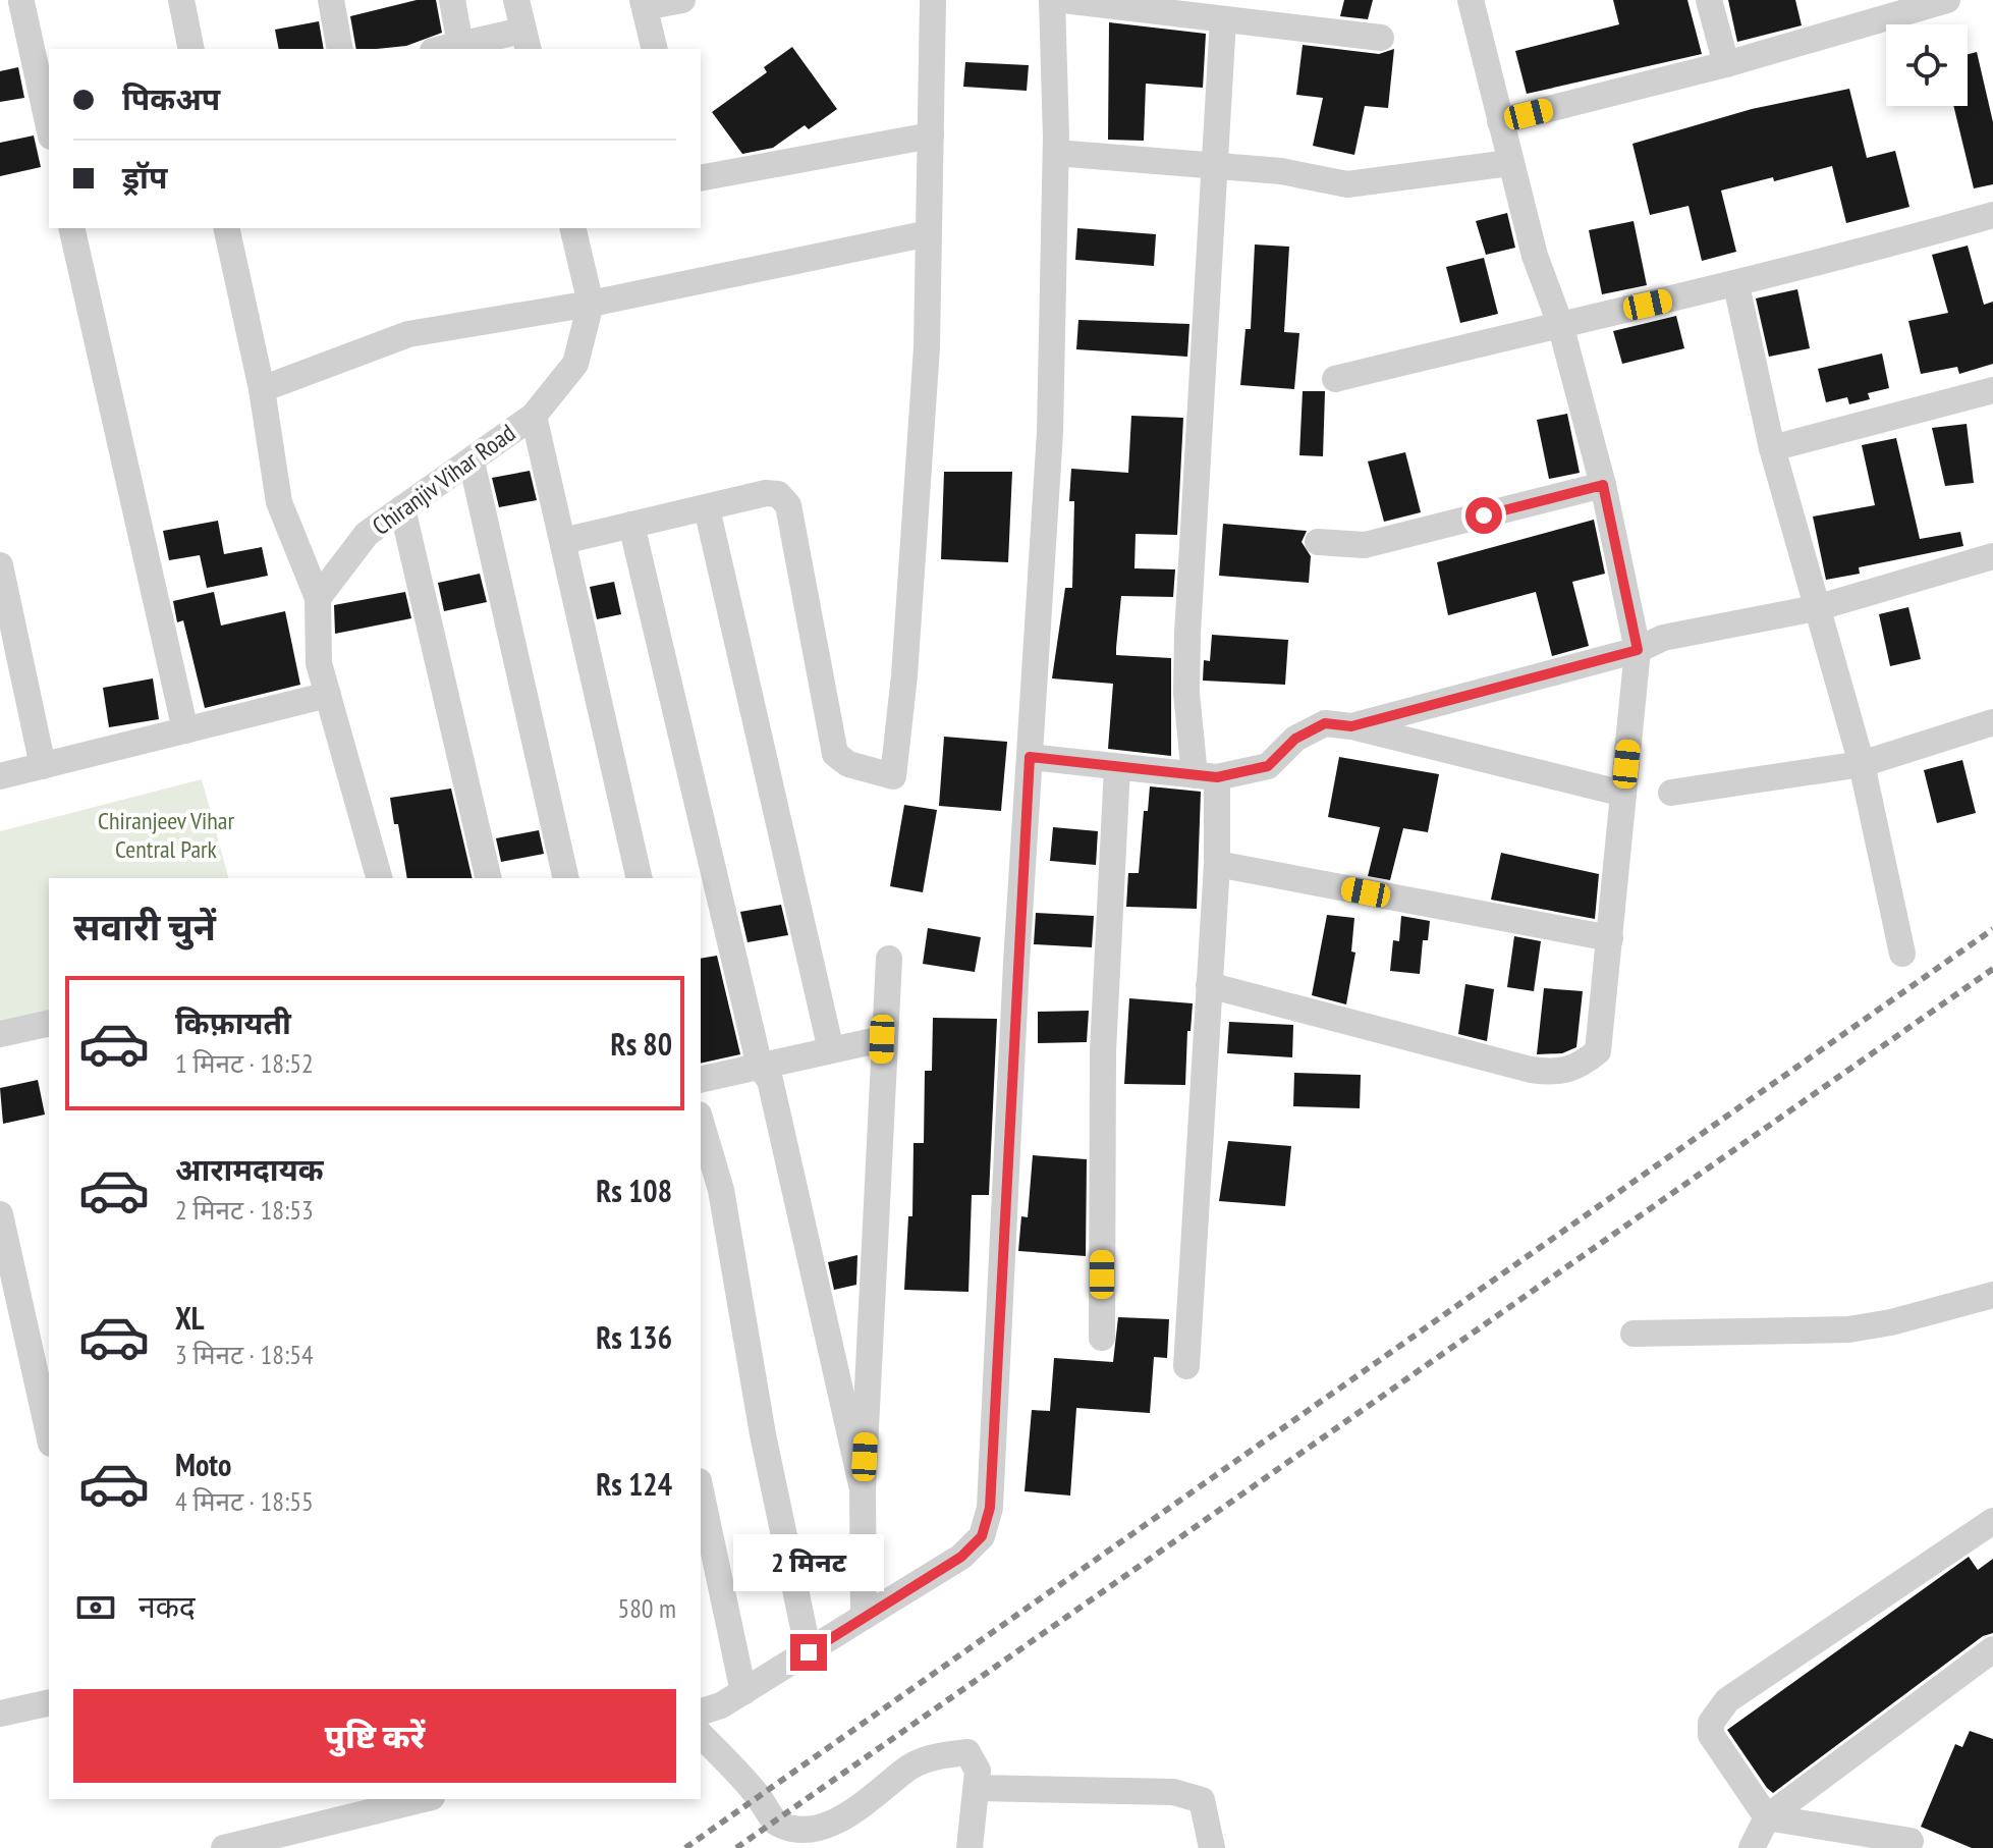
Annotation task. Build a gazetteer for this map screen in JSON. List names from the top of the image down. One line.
{"streets":{"street":["Chiranjiv Vihar Road"]},"parks":["Chiranjeev Vihar Central Park"],"page":{"banner":["पिकअप","ड्रॉप"],"heading":"सवारी चुनें","list":[{"name":"किफ़ायती","note":"1 मिनट · 18:52","value":"Rs 80"},{"name":"आरामदायक","note":"2 मिनट · 18:53","value":"Rs 108"},{"name":"XL","note":"3 मिनट · 18:54","value":"Rs 136"},{"name":"Moto","note":"4 मिनट · 18:55","value":"Rs 124"}],"bubble":"2 मिनट","pay":["नकद","580 m"],"buttons":"पुष्टि करें"}}
